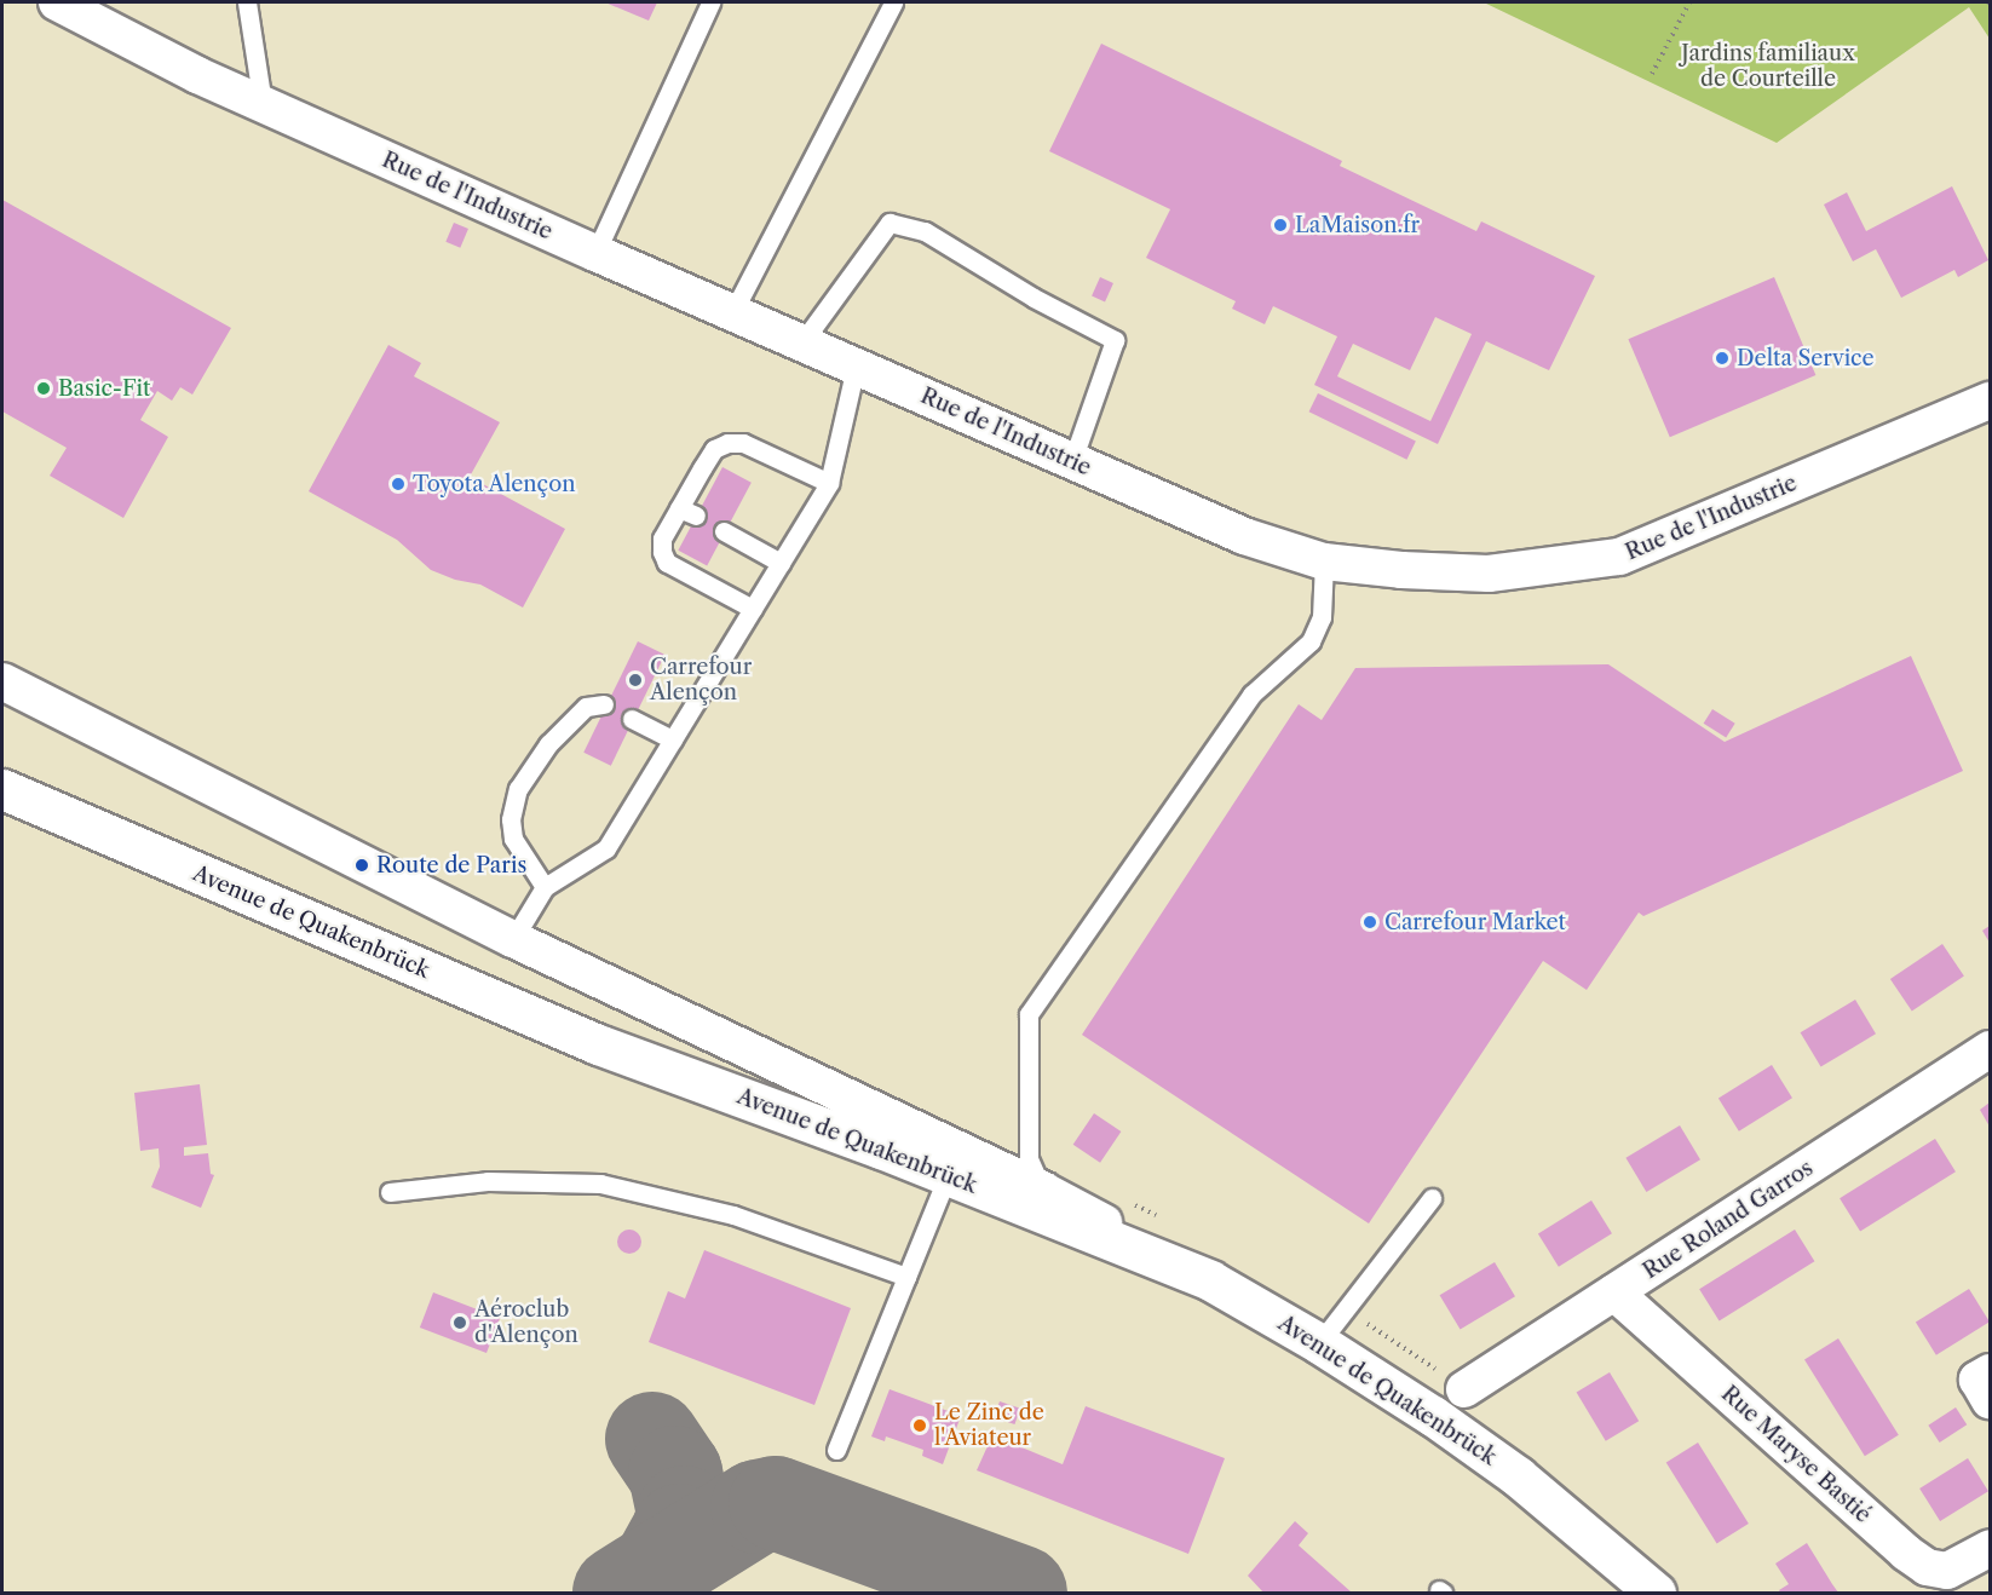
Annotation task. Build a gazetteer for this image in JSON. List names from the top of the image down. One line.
{"streets":{"main road":["Avenue de Quakenbrück"],"street":["Rue de l'Industrie","Rue Roland Garros","Rue Maryse Bastié"]},"crossings":[["Rue Roland Garros","Rue Maryse Bastié"]],"parks":["Jardins familiaux de Courteille"],"places":["LaMaison.fr","Delta Service","Basic-Fit","Toyota Alençon","Carrefour Alençon","Route de Paris","Carrefour Market","Aéroclub d'Alençon","Le Zinc de l'Aviateur"]}
